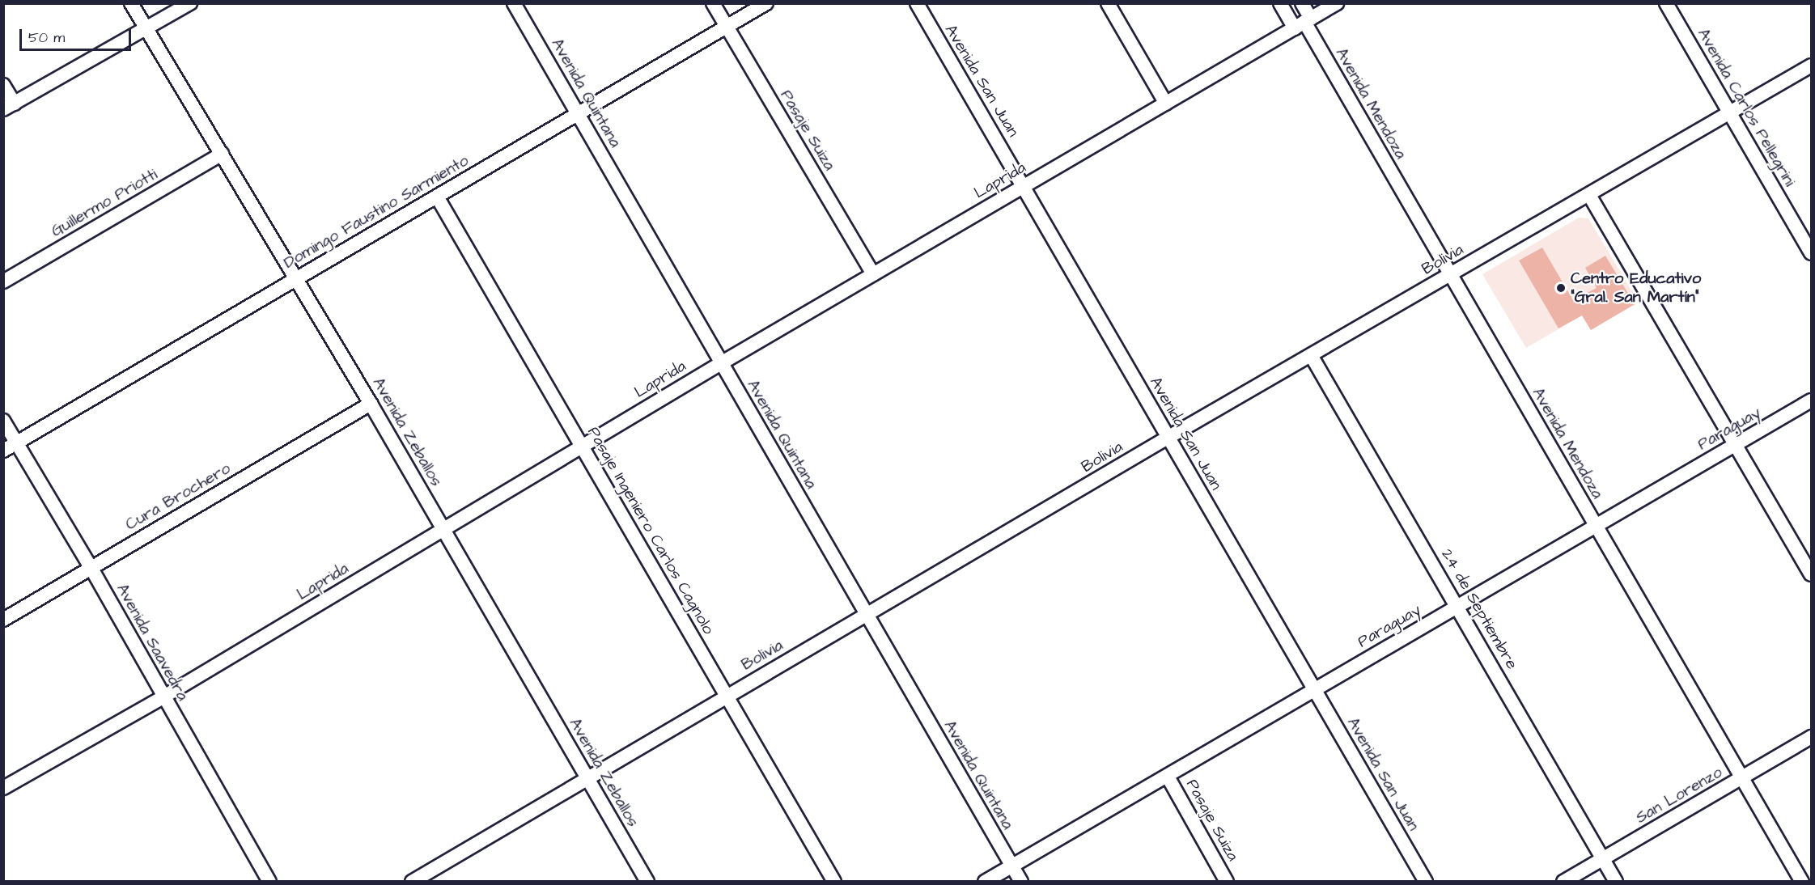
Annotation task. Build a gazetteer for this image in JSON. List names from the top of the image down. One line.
{"streets":{"street":["Avenida San Juan","Avenida Quintana","Avenida Mendoza","Avenida Carlos Pellegrini","Pasaje Suiza","Laprida","Guillermo Priotti","Domingo Faustino Sarmiento","Bolivia","Paraguay","Avenida Zeballos","Cura Brochero","Pasaje Ingeniero Carlos Cagnolo","24 de Septiembre","Avenida Saavedra","San Lorenzo"]},"crossings":[["Avenida San Juan","Laprida"],["Avenida San Juan","Bolivia"],["Avenida San Juan","Paraguay"],["Avenida Quintana","Laprida"],["Avenida Quintana","Domingo Faustino Sarmiento"],["Avenida Quintana","Bolivia"],["Avenida Quintana","Paraguay"],["Avenida Mendoza","Laprida"],["Avenida Mendoza","Bolivia"],["Avenida Mendoza","Paraguay"],["Avenida Mendoza","San Lorenzo"],["Avenida Carlos Pellegrini","Bolivia"],["Pasaje Suiza","Laprida"],["Pasaje Suiza","Domingo Faustino Sarmiento"],["Pasaje Suiza","Paraguay"],["Laprida","Avenida Zeballos"],["Laprida","Pasaje Ingeniero Carlos Cagnolo"],["Laprida","Avenida Saavedra"],["Guillermo Priotti","Avenida Zeballos"],["Domingo Faustino Sarmiento","Avenida Zeballos"],["Domingo Faustino Sarmiento","Pasaje Ingeniero Carlos Cagnolo"],["Domingo Faustino Sarmiento","Avenida Saavedra"],["Bolivia","Avenida Zeballos"],["Bolivia","Pasaje Ingeniero Carlos Cagnolo"],["Bolivia","24 de Septiembre"],["Paraguay","24 de Septiembre"],["Avenida Zeballos","Cura Brochero"],["Cura Brochero","Avenida Saavedra"],["24 de Septiembre","San Lorenzo"]],"places":["Centro Educativo \"Gral. San Martín\""],"scale_bar":"50 m"}
